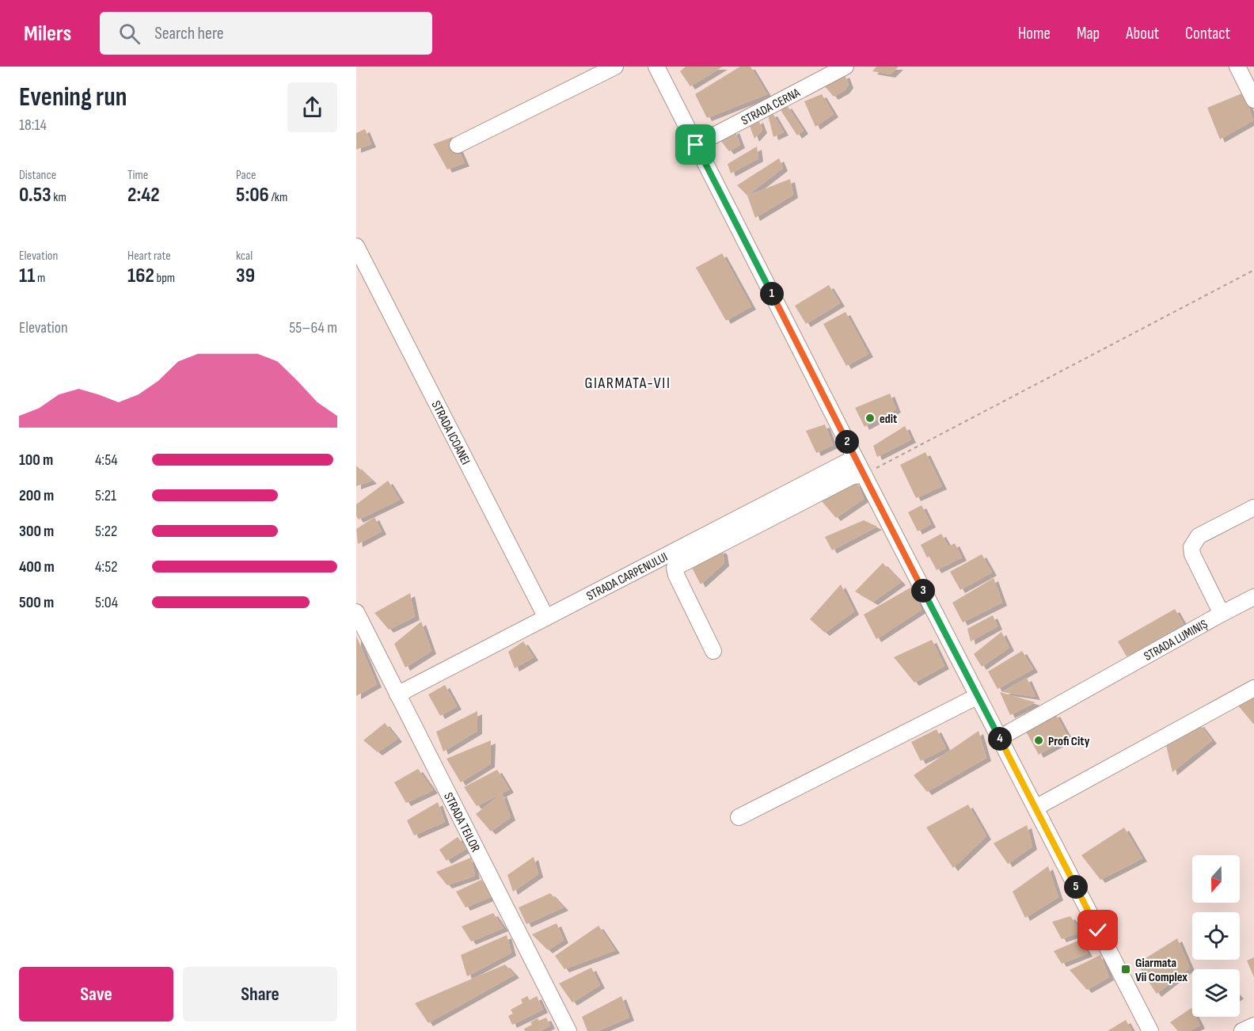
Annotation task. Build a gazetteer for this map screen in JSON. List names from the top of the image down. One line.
{"streets":{"street":["STRADA CERNA","STRADA ICOANEI","STRADA CARPENULUI","STRADA LUMINIȘ","STRADA TEILOR"]},"crossings":[["STRADA ICOANEI","STRADA CARPENULUI"],["STRADA CARPENULUI","STRADA TEILOR"]],"districts":["GIARMATA-VII"],"places":{"other":["edit","Profi City"],"transit":["Giarmata Vii Complex"]},"north":"bottom","page":{"header":"Milers","search":"Search here","nav":["Home","Map","About","Contact"],"heading":["Evening run","18:14"],"stats":[["Distance","0.53 km"],["Time","2:42"],["Pace","5:06 /km"],["Elevation","11 m"],["Heart rate","162 bpm"],["kcal","39"]],"pins":["1","2","3","4","5"],"chart":["Elevation","55–64 m"],"list":[{"name":"100 m","note":"4:54"},{"name":"200 m","note":"5:21"},{"name":"300 m","note":"5:22"},{"name":"400 m","note":"4:52"},{"name":"500 m","note":"5:04"}],"buttons":["Save","Share"]}}
